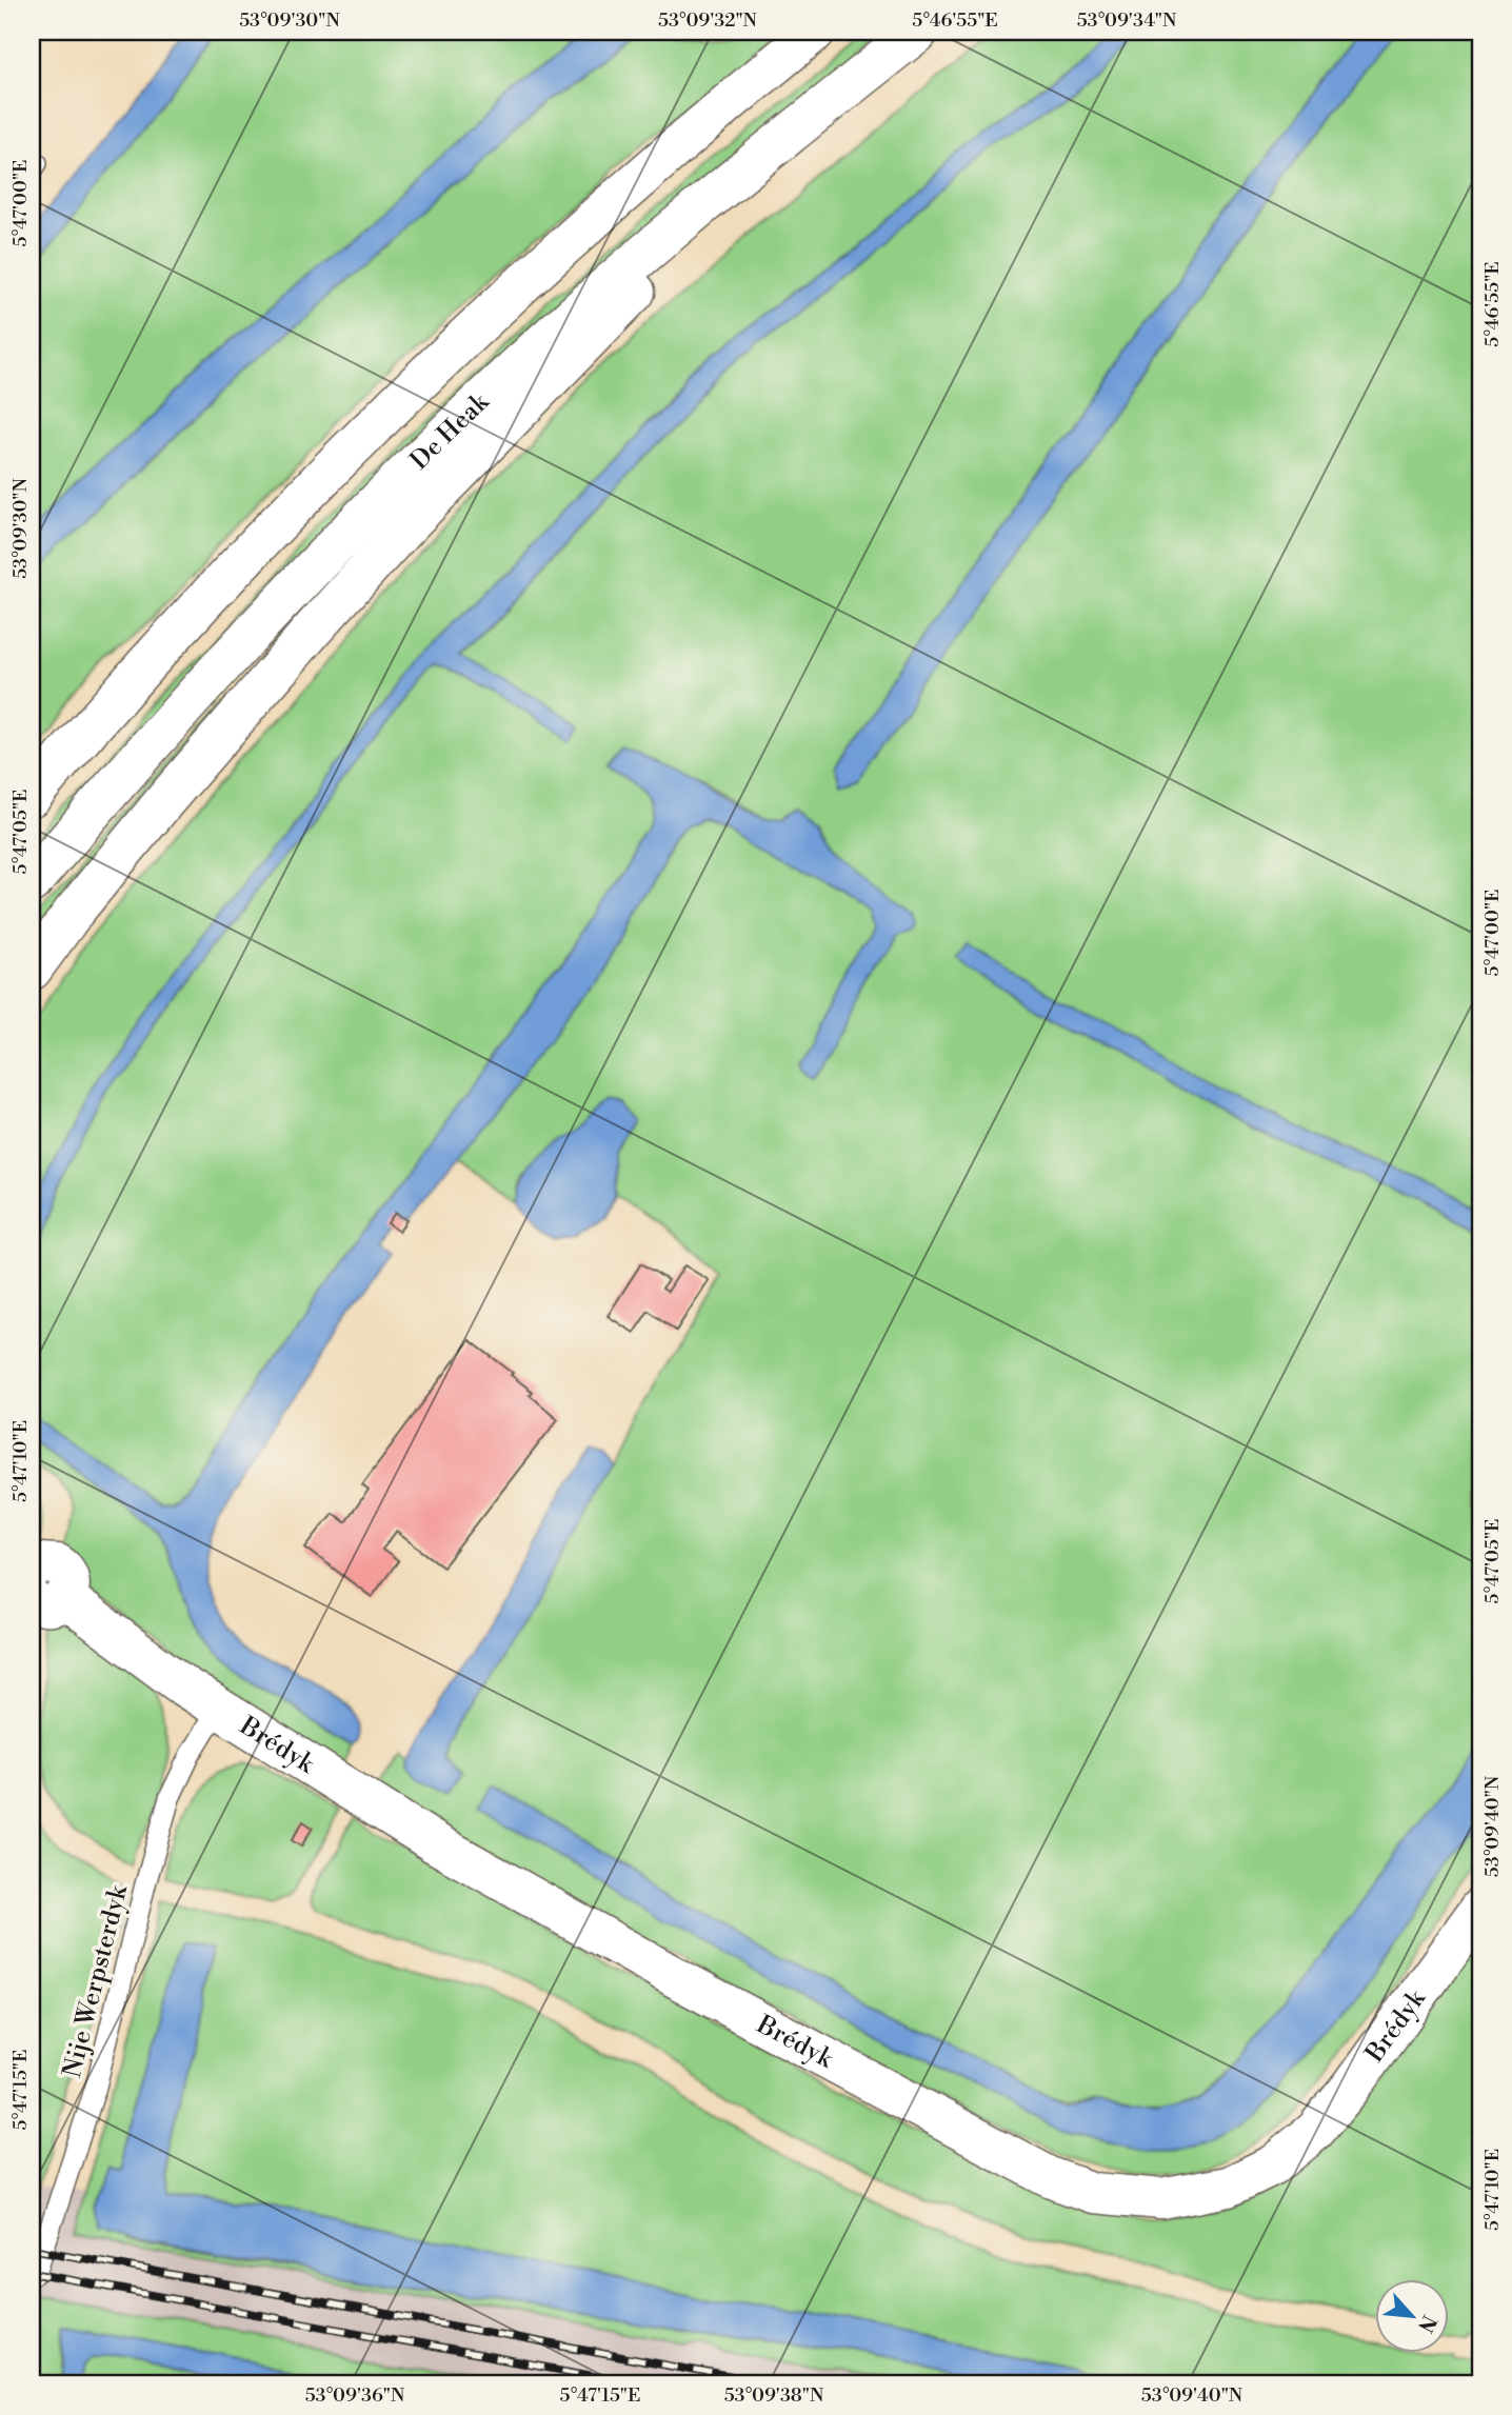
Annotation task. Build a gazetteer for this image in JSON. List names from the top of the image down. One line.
{"streets":{"main road":["De Heak","Brédyk"],"lane":["Nije Werpsterdyk"]},"crossings":[["Brédyk","Nije Werpsterdyk"]],"north":"bottom right","coordinates":["53°09'30\"N","53°09'32\"N","5°46'55\"E","53°09'34\"N","5°47'00\"E","5°47'05\"E","5°47'10\"E","53°09'40\"N","5°47'15\"E","53°09'36\"N","53°09'38\"N"]}
